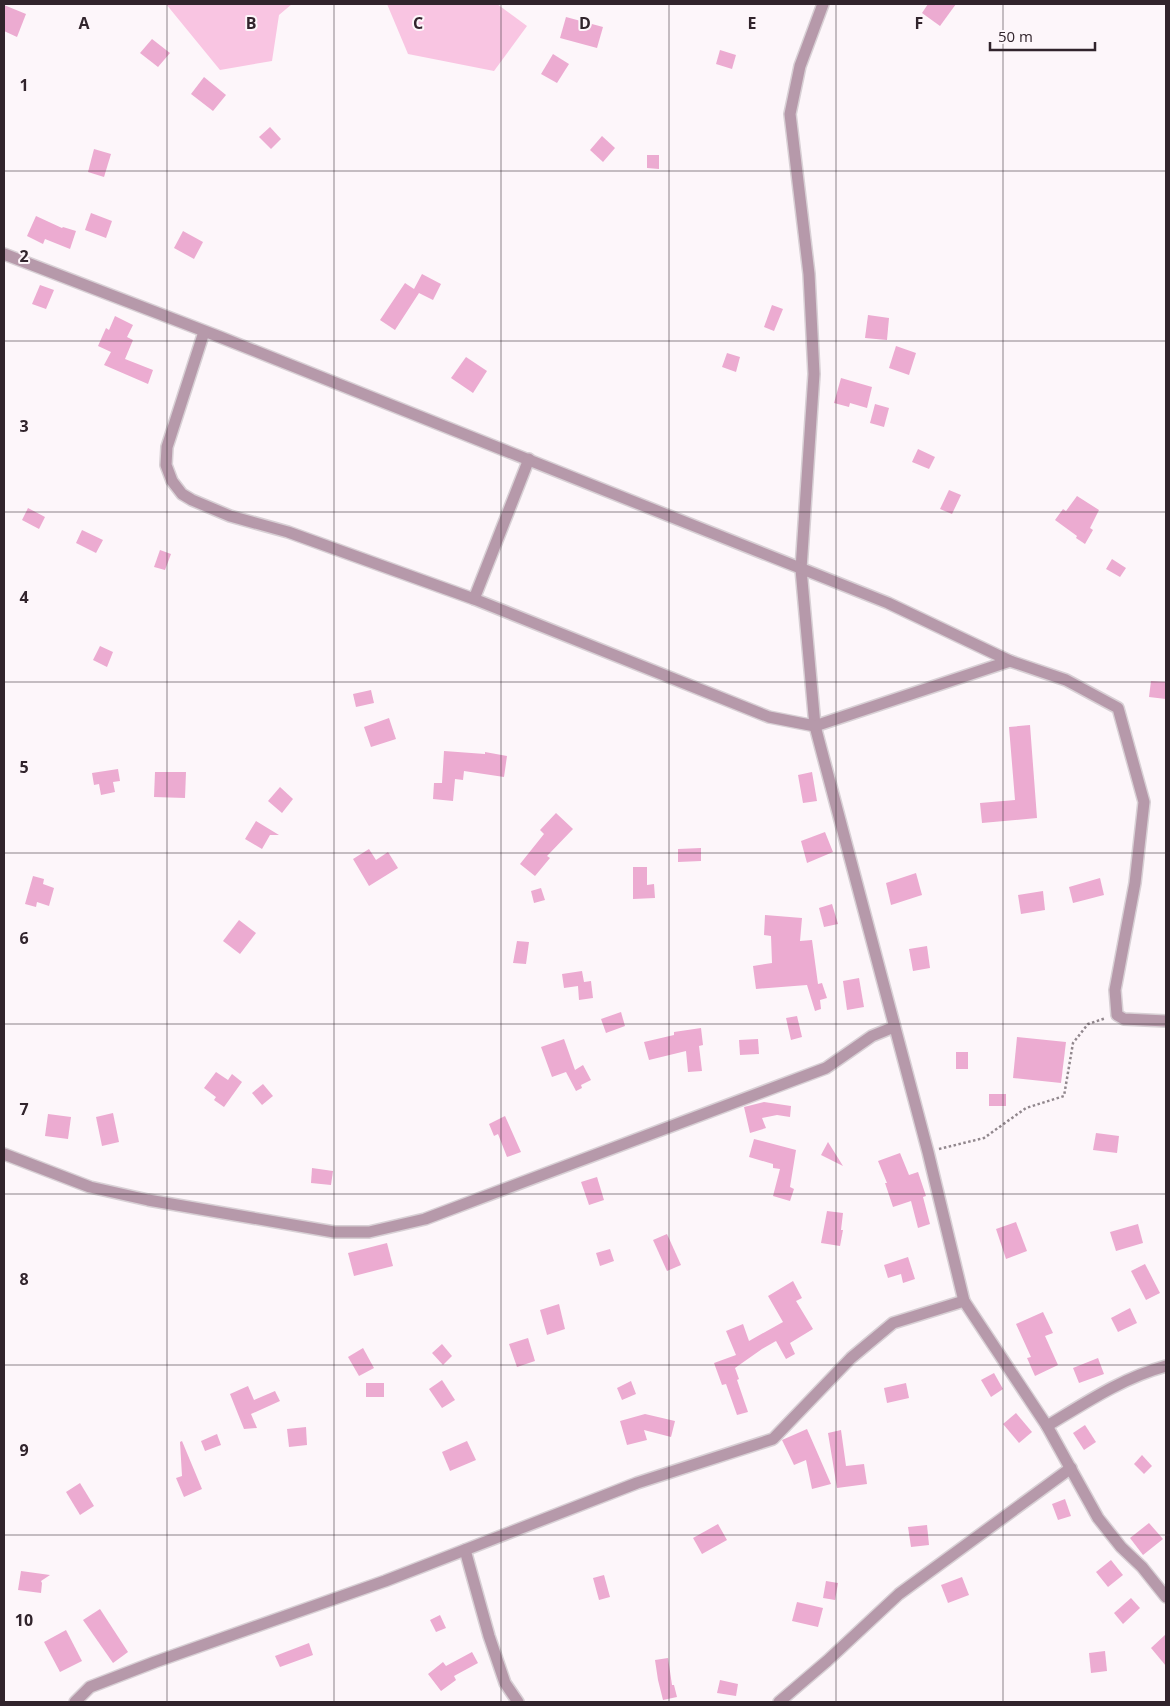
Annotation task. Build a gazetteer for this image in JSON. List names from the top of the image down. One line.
{"scale_bar":"50 m","grid":{"columns":["A","B","C","D","E","F"],"rows":["1","2","3","4","5","6","7","8","9","10"]}}
